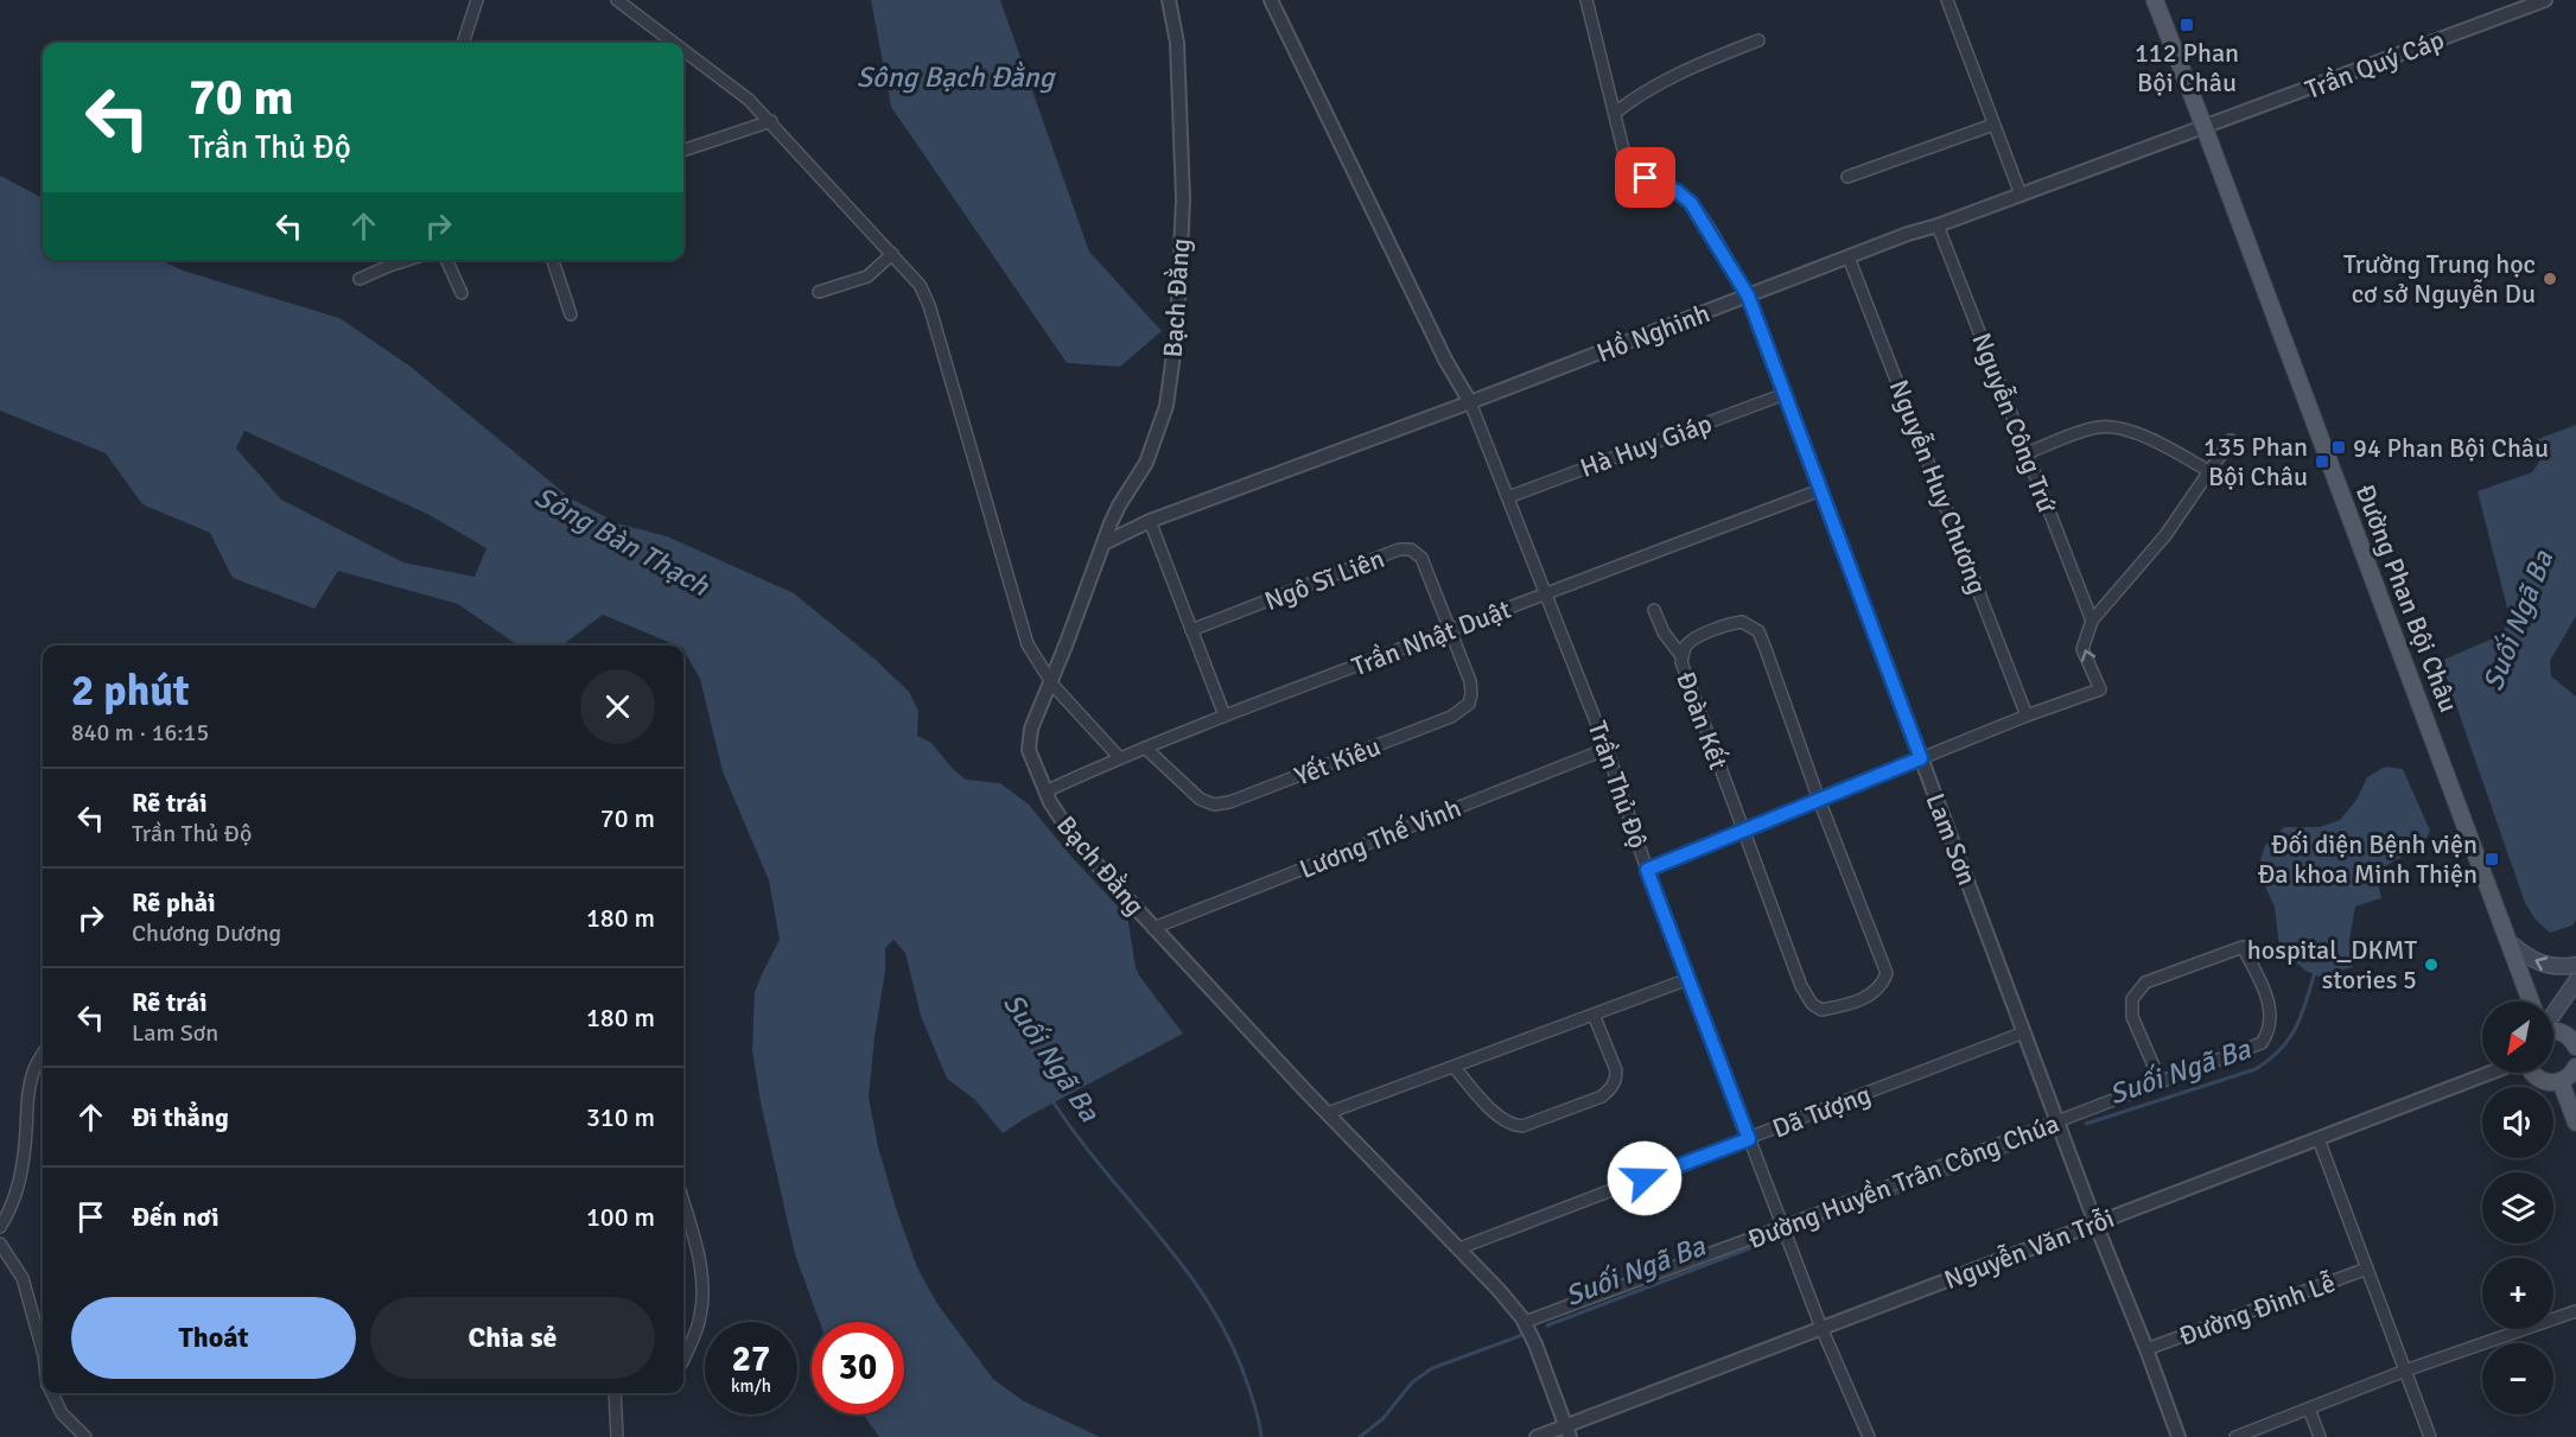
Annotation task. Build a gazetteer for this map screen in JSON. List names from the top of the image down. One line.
{"streets":{"main road":["Đường Phan Bội Châu"],"street":["Trần Quý Cáp","Bạch Đằng","Hồ Nghinh","Nguyễn Công Trứ","Hà Huy Giáp","Nguyễn Huy Chương","Ngô Sĩ Liên","Trần Nhật Duật","Đoàn Kết","Yết Kiêu","Trần Thủ Độ","Lương Thế Vinh","Lam Sơn","Dã Tượng","Đường Huyền Trân Công Chúa","Nguyễn Văn Trỗi","Đường Đinh Lễ"]},"crossings":[["Trần Quý Cáp","Hồ Nghinh"],["Trần Quý Cáp","Đường Phan Bội Châu"],["Bạch Đằng","Hồ Nghinh"],["Bạch Đằng","Trần Nhật Duật"],["Bạch Đằng","Lương Thế Vinh"],["Bạch Đằng","Dã Tượng"],["Bạch Đằng","Đường Huyền Trân Công Chúa"],["Bạch Đằng","Nguyễn Văn Trỗi"],["Hồ Nghinh","Nguyễn Công Trứ"],["Hồ Nghinh","Nguyễn Huy Chương"],["Hồ Nghinh","Đường Phan Bội Châu"],["Hồ Nghinh","Trần Thủ Độ"],["Hồ Nghinh","Lam Sơn"],["Hà Huy Giáp","Trần Thủ Độ"],["Hà Huy Giáp","Lam Sơn"],["Ngô Sĩ Liên","Trần Nhật Duật"],["Ngô Sĩ Liên","Yết Kiêu"],["Trần Nhật Duật","Yết Kiêu"],["Trần Nhật Duật","Trần Thủ Độ"],["Trần Nhật Duật","Lam Sơn"],["Trần Thủ Độ","Lương Thế Vinh"],["Trần Thủ Độ","Dã Tượng"],["Trần Thủ Độ","Đường Huyền Trân Công Chúa"],["Trần Thủ Độ","Nguyễn Văn Trỗi"],["Lam Sơn","Dã Tượng"],["Lam Sơn","Đường Huyền Trân Công Chúa"],["Lam Sơn","Nguyễn Văn Trỗi"],["Lam Sơn","Đường Đinh Lễ"]],"water":["Sông Bạch Đằng","Sông Bàn Thạch","Suối Ngã Ba"],"places":{"transit":["112 Phan Bội Châu","94 Phan Bội Châu","135 Phan Bội Châu","Đối diện Bệnh viện Đa khoa Minh Thiện"],"other":["Trường Trung học cơ sở Nguyễn Du","hospital_DKMT stories 5"]},"north":"bottom left","page":{"turn":["70 m","Trần Thủ Độ"],"heading":["2 phút","840 m · 16:15"],"list":[{"name":"Rẽ trái","note":"Trần Thủ Độ","value":"70 m"},{"name":"Rẽ phải","note":"Chương Dương","value":"180 m"},{"name":"Rẽ trái","note":"Lam Sơn","value":"180 m"},{"name":"Đi thẳng","value":"310 m"},{"name":"Đến nơi","value":"100 m"}],"map_buttons":["+","−"],"buttons":["Thoát","Chia sẻ"],"speed":"27 km/h","limit":"30"}}
